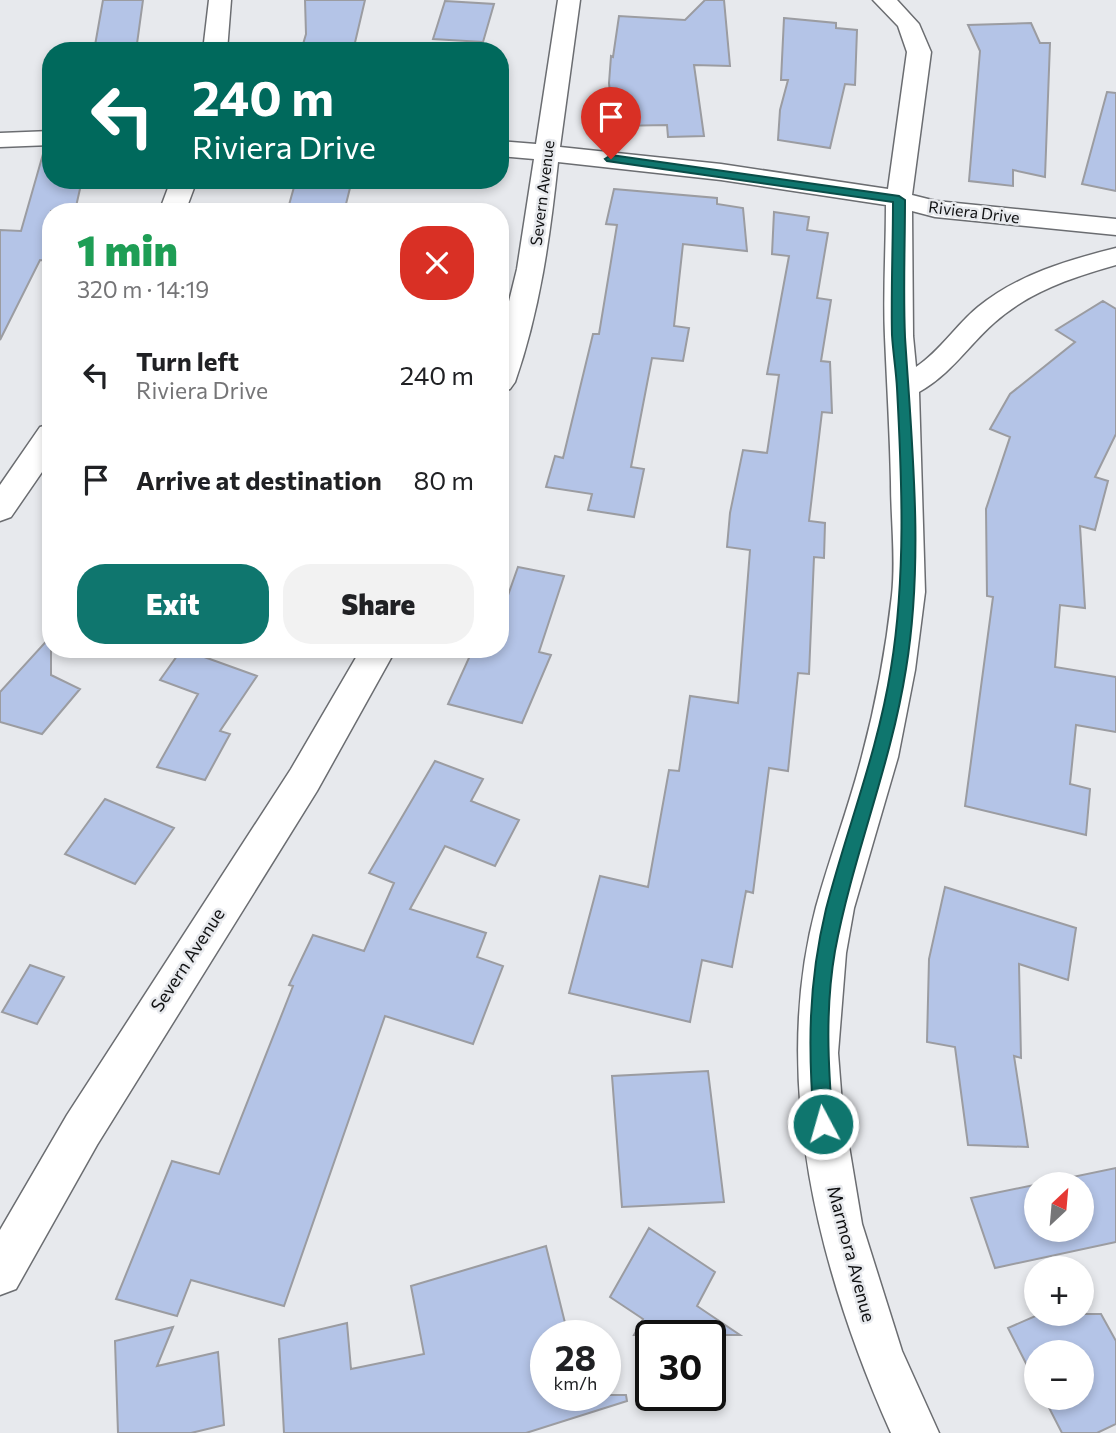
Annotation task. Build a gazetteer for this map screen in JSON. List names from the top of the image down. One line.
{"streets":{"street":["Severn Avenue","Riviera Drive","Marmora Avenue"]},"crossings":[["Severn Avenue","Riviera Drive"],["Riviera Drive","Marmora Avenue"]],"north":"top right","page":{"turn":["240 m","Riviera Drive"],"heading":["1 min","320 m · 14:19"],"list":[{"name":"Turn left","note":"Riviera Drive","value":"240 m"},{"name":"Arrive at destination","value":"80 m"}],"buttons":["Exit","Share"],"map_buttons":["+","−"],"speed":"28 km/h","limit":"30"}}
